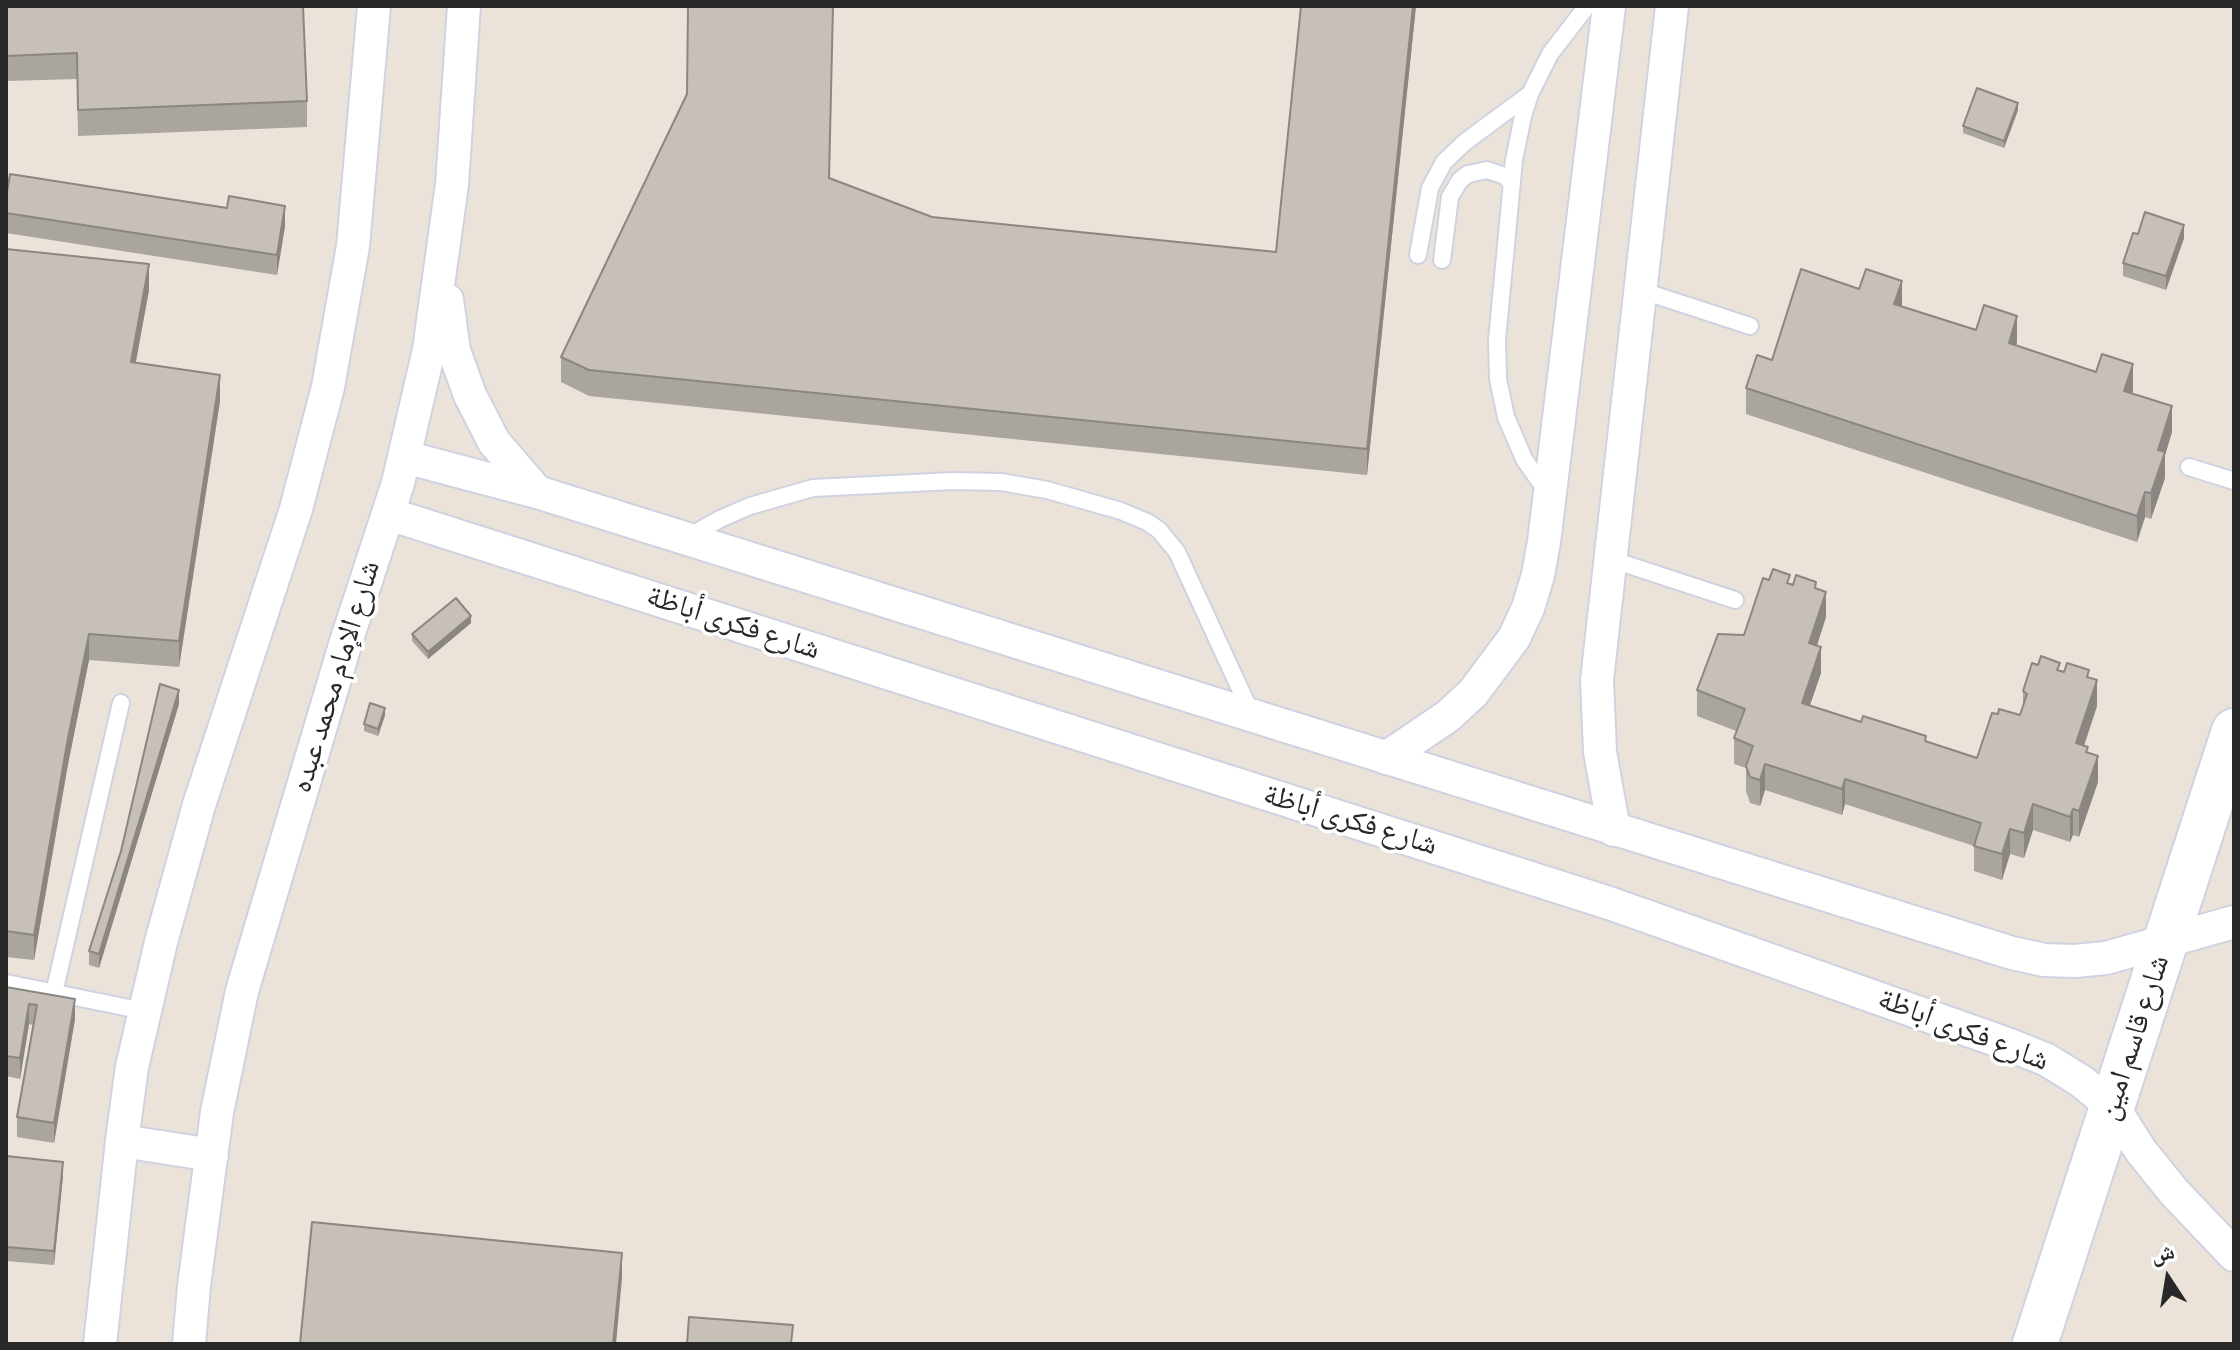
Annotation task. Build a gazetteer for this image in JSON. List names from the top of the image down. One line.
{"streets":{"main road":["شارع قاسم امين"],"street":["شارع فكرى أباظة","شارع الإمام محمد عبده"]},"crossings":[["شارع فكرى أباظة","شارع الإمام محمد عبده"],["شارع فكرى أباظة","شارع قاسم امين"]],"north":"top"}
